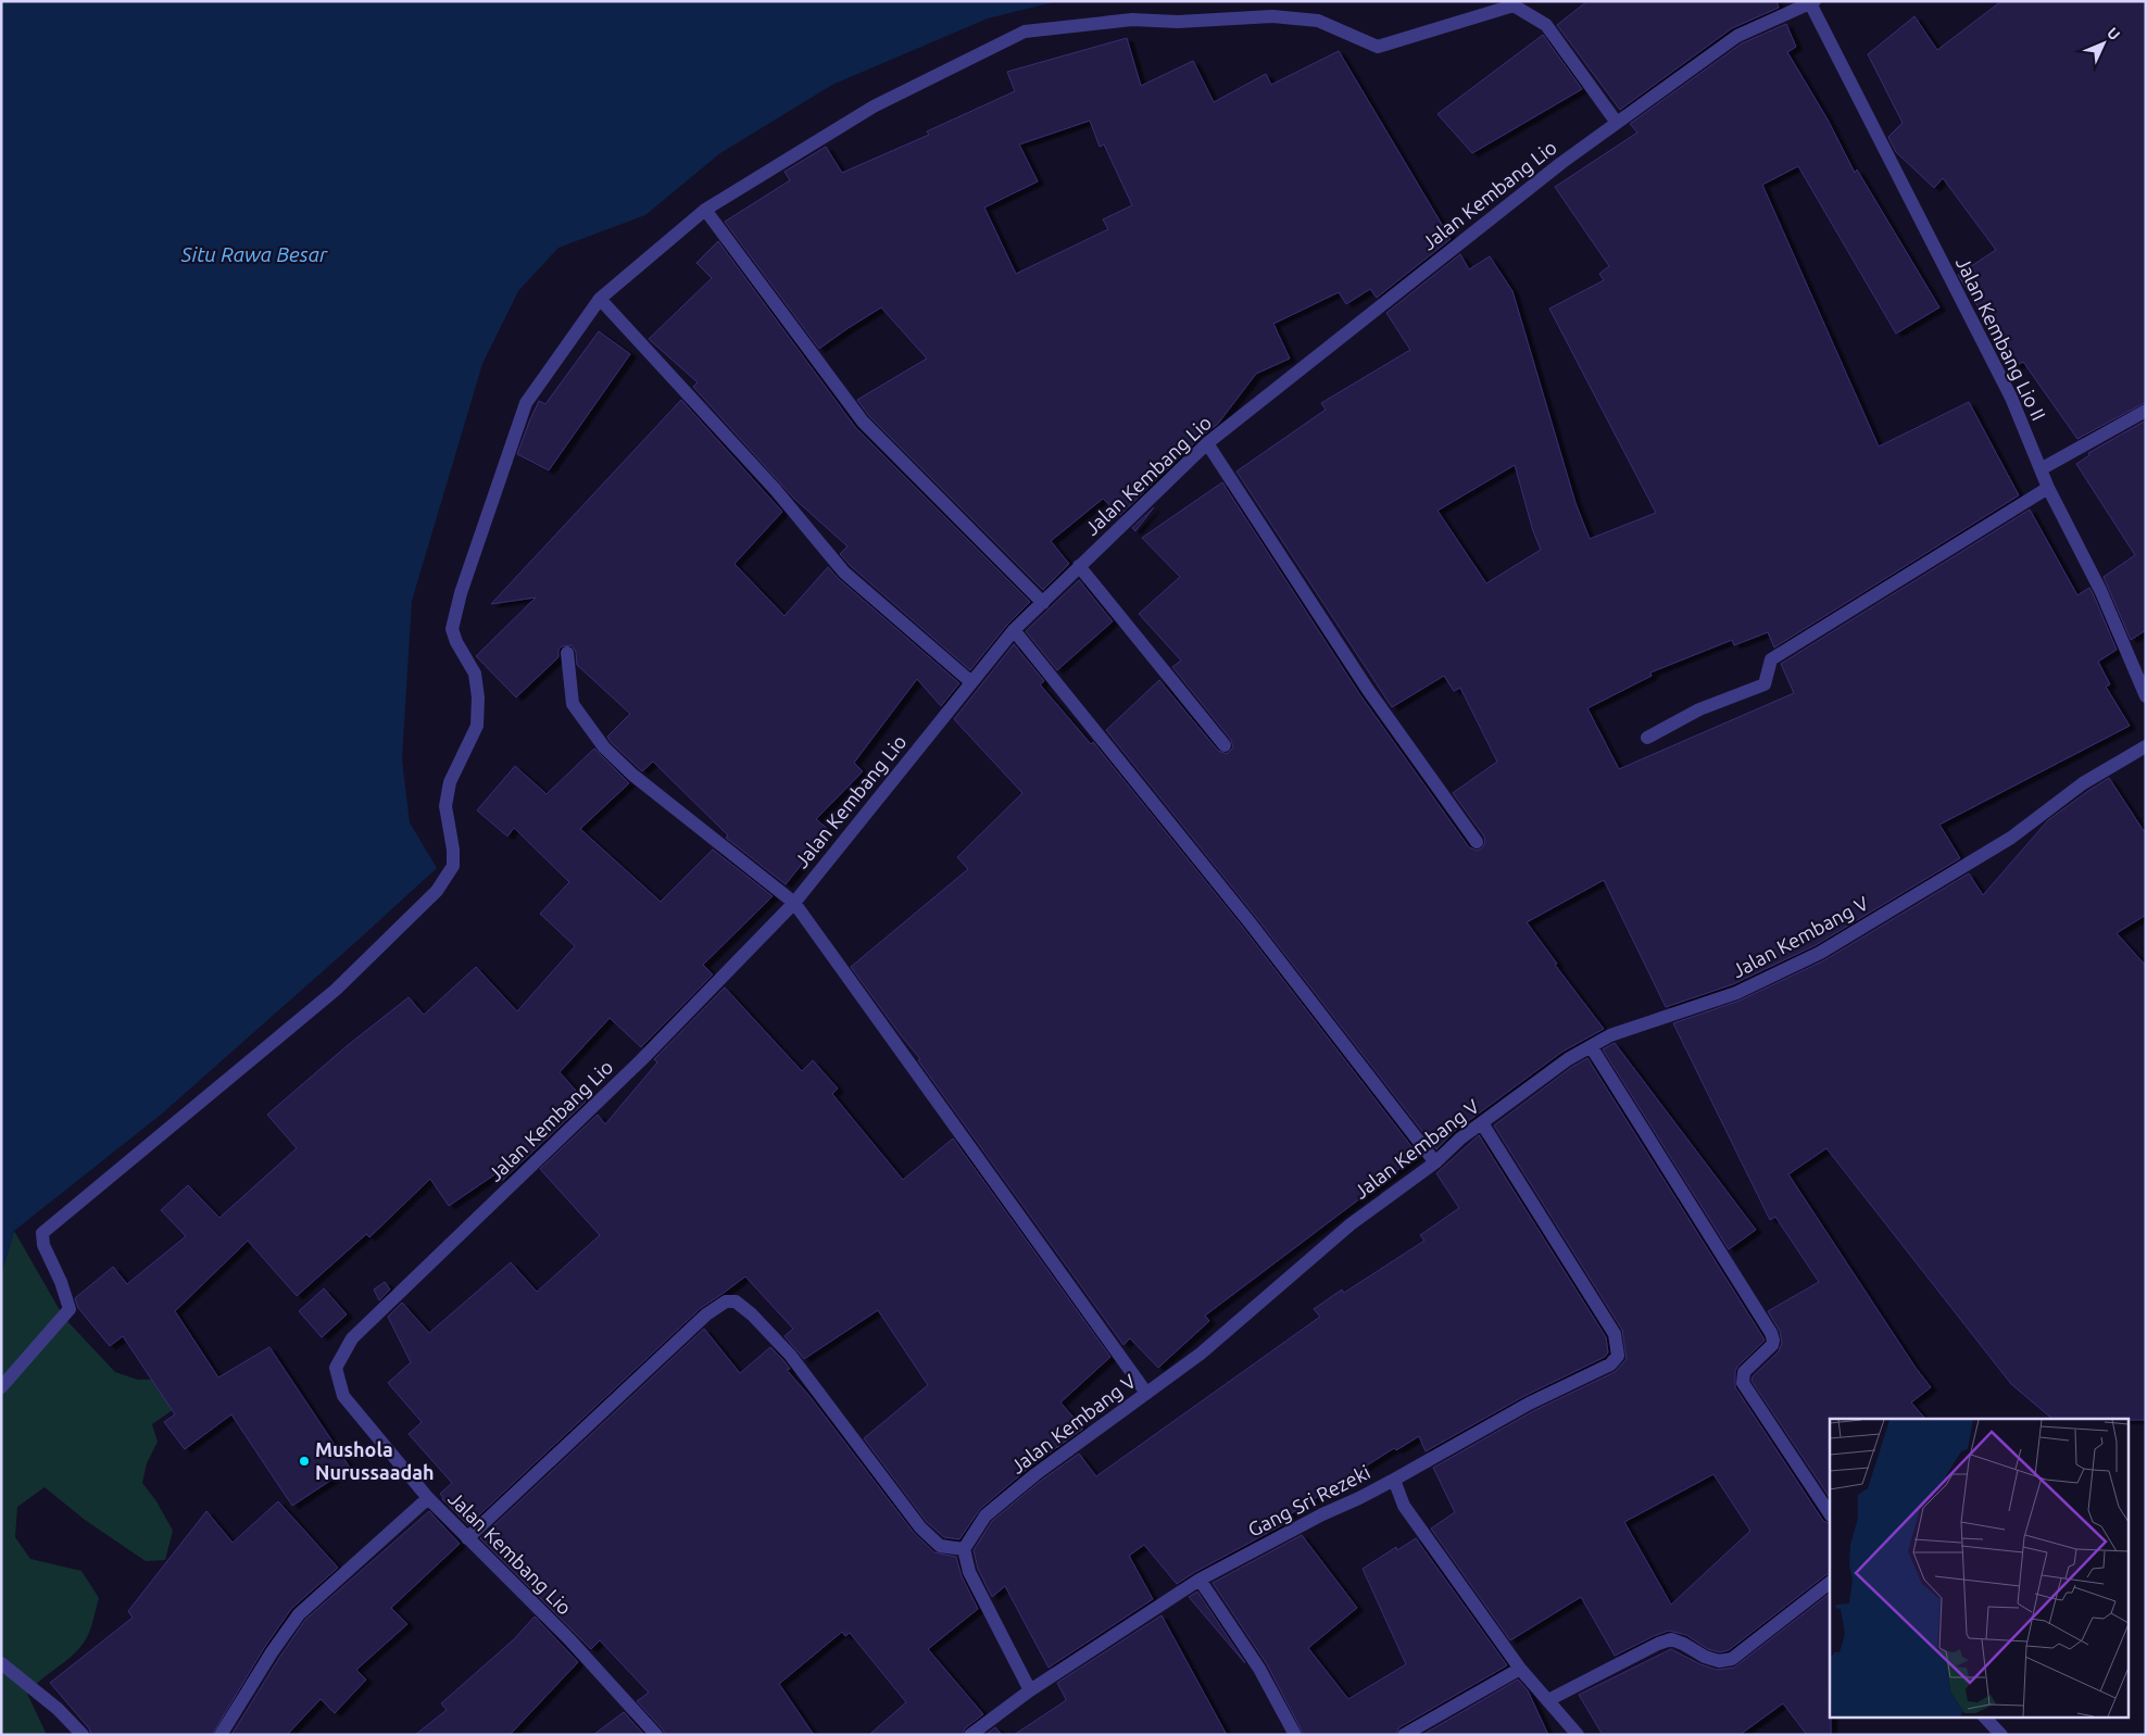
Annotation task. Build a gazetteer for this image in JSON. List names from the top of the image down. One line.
{"streets":{"street":["Jalan Kembang Lio","Jalan Kembang Lio II","Jalan Kembang V","Gang Sri Rezeki"]},"crossings":[["Jalan Kembang Lio","Jalan Kembang Lio II"]],"water":["Situ Rawa Besar"],"places":["Mushola Nurussaadah"],"north":"top right"}
